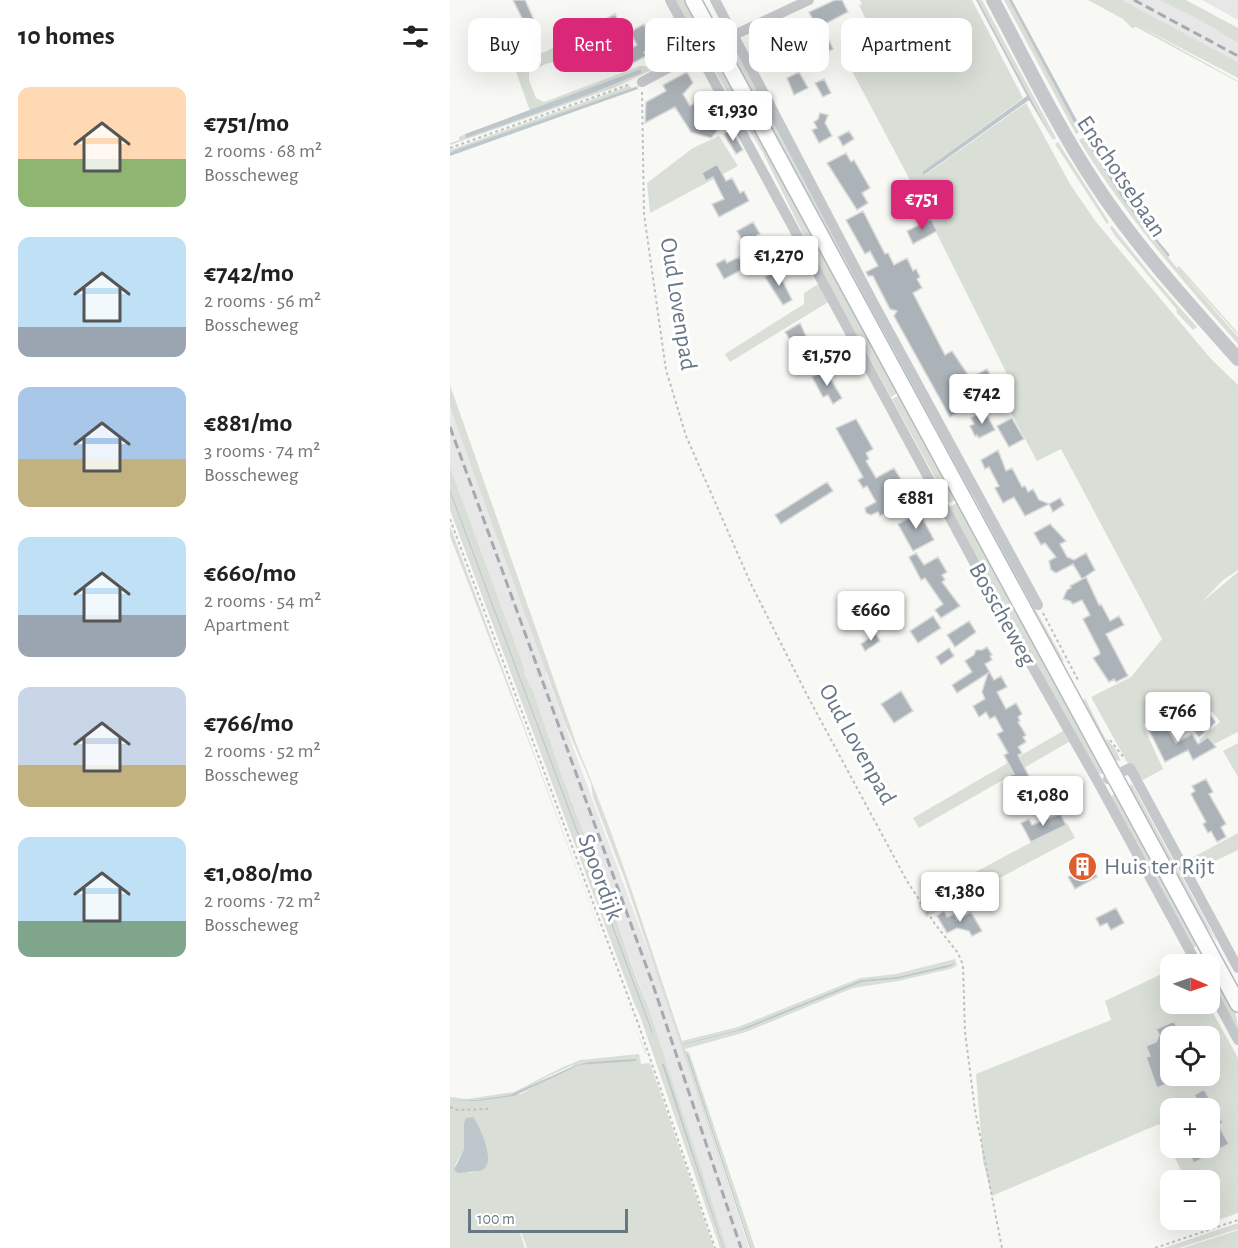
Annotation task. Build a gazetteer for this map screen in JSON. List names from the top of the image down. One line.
{"streets":{"main road":["Bosscheweg"],"street":["Enschotsebaan"],"path":["Oud Lovenpad","Spoordijk"]},"places":{"building":["Huis ter Rijt"]},"scale_bar":"100 m","north":"right","page":{"heading":"10 homes","chip":["Buy","Rent","Filters","New","Apartment"],"list":[{"name":"€751/mo","note":"2 rooms · 68 m² · Bosscheweg"},{"name":"€742/mo","note":"2 rooms · 56 m² · Bosscheweg"},{"name":"€881/mo","note":"3 rooms · 74 m² · Bosscheweg"},{"name":"€660/mo","note":"2 rooms · 54 m² · Apartment"},{"name":"€766/mo","note":"2 rooms · 52 m² · Bosscheweg"},{"name":"€1,080/mo","note":"2 rooms · 72 m² · Bosscheweg"}],"price":["€1,930","€751","€1,270","€1,570","€742","€881","€660","€766","€1,080","€1,380"],"map_buttons":["+","−"],"scale":"100 m"}}
